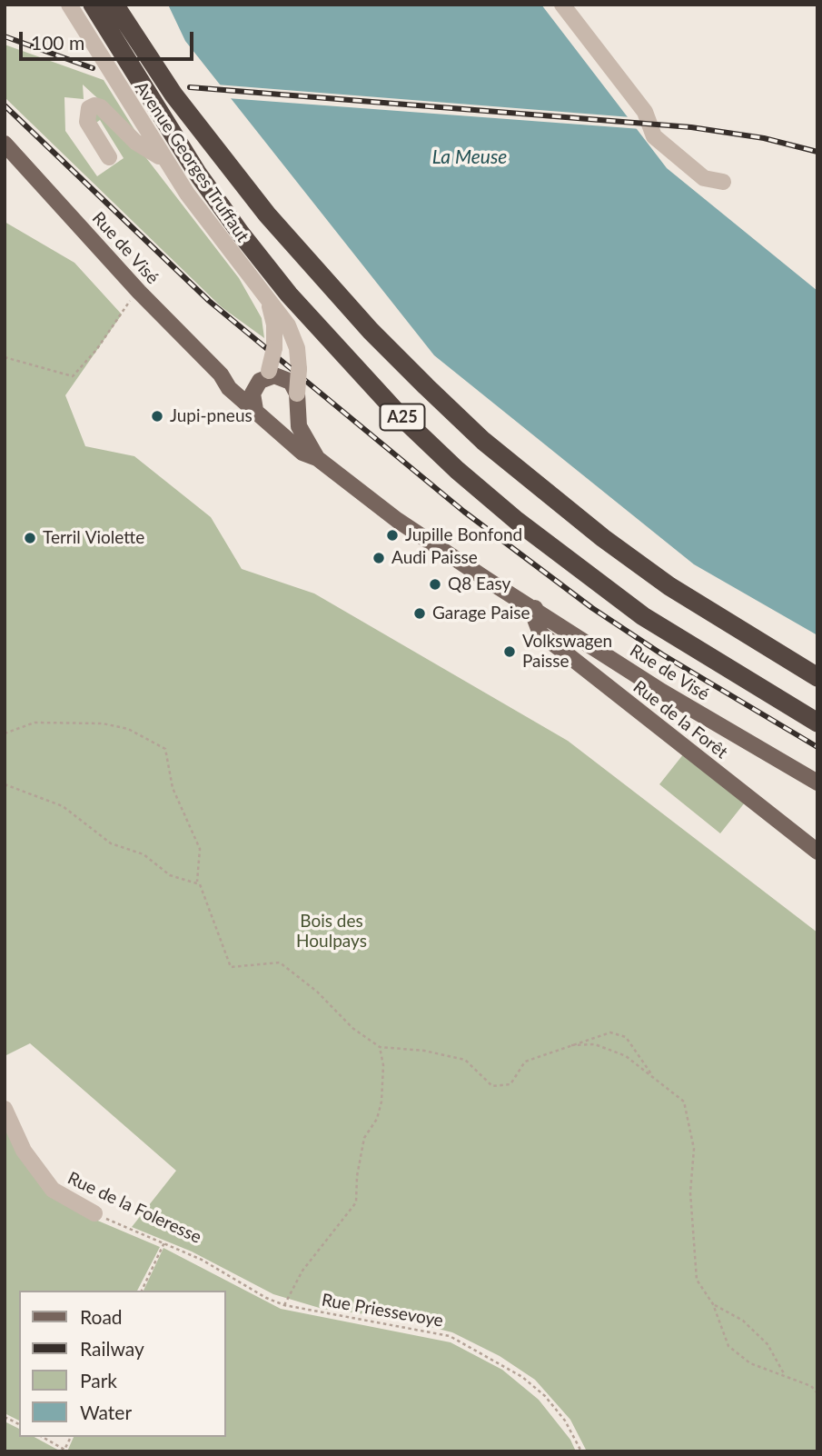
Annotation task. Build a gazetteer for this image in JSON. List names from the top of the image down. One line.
{"streets":{"highway":["A25"],"main road":["Rue de Visé","Rue de la Forêt"],"street":["Avenue Georges Truffaut","Rue de la Foleresse"],"path":["Rue Priessevoye"]},"crossings":[["Avenue Georges Truffaut","Rue de Visé"],["Rue de Visé","Rue de la Forêt"],["Rue de la Foleresse","Rue Priessevoye"]],"water":["La Meuse"],"parks":["Bois des Houlpays"],"places":["Jupi-pneus","Jupille Bonfond","Terril Violette","Audi Paisse","Q8 Easy","Garage Paise","Volkswagen Paisse"],"legend":["Road","Railway","Park","Water"],"scale_bar":"100 m"}
